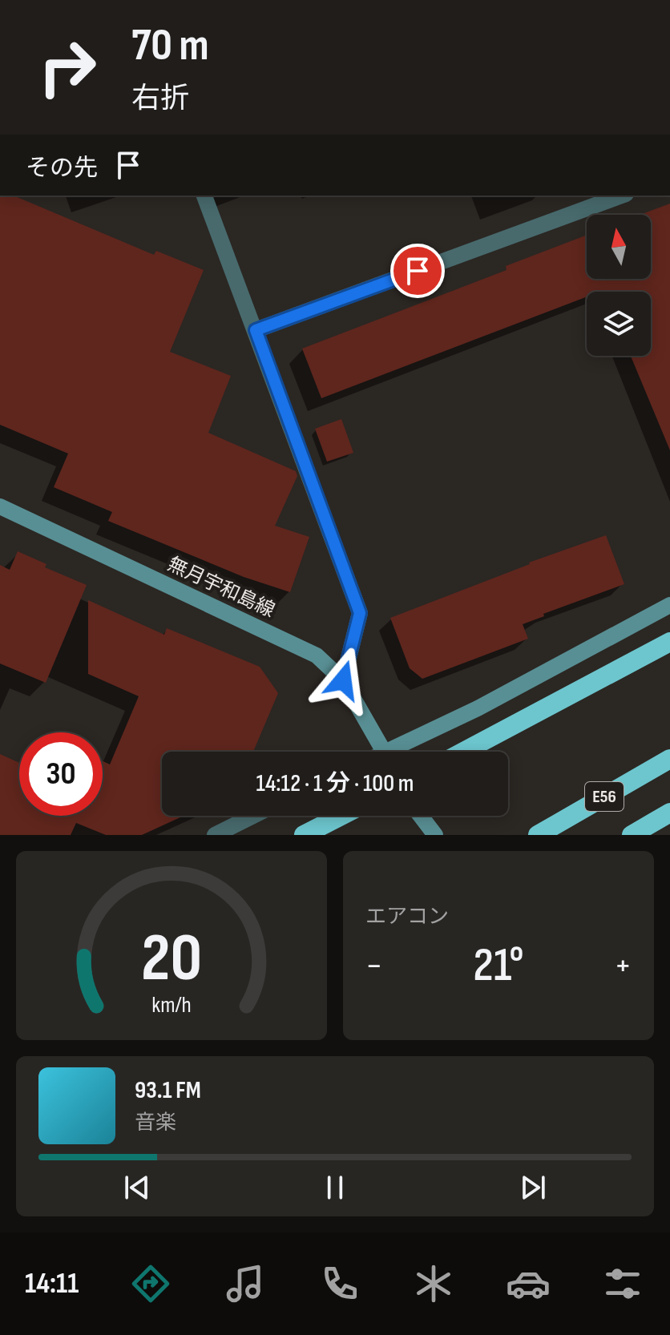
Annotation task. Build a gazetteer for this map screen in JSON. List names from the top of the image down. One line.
{"streets":{"highway":["E56"],"main road":["無月宇和島線"]},"north":"top","page":{"turn":["70 m","右折"],"then":"その先","limit":"30","trip":"14:12 · 1 分 · 100 m","tile":"エアコン","heat":["−","21°","+"],"song":["93.1 FM","音楽"],"tabs":"14:11","gauge":["20","km/h"]}}
